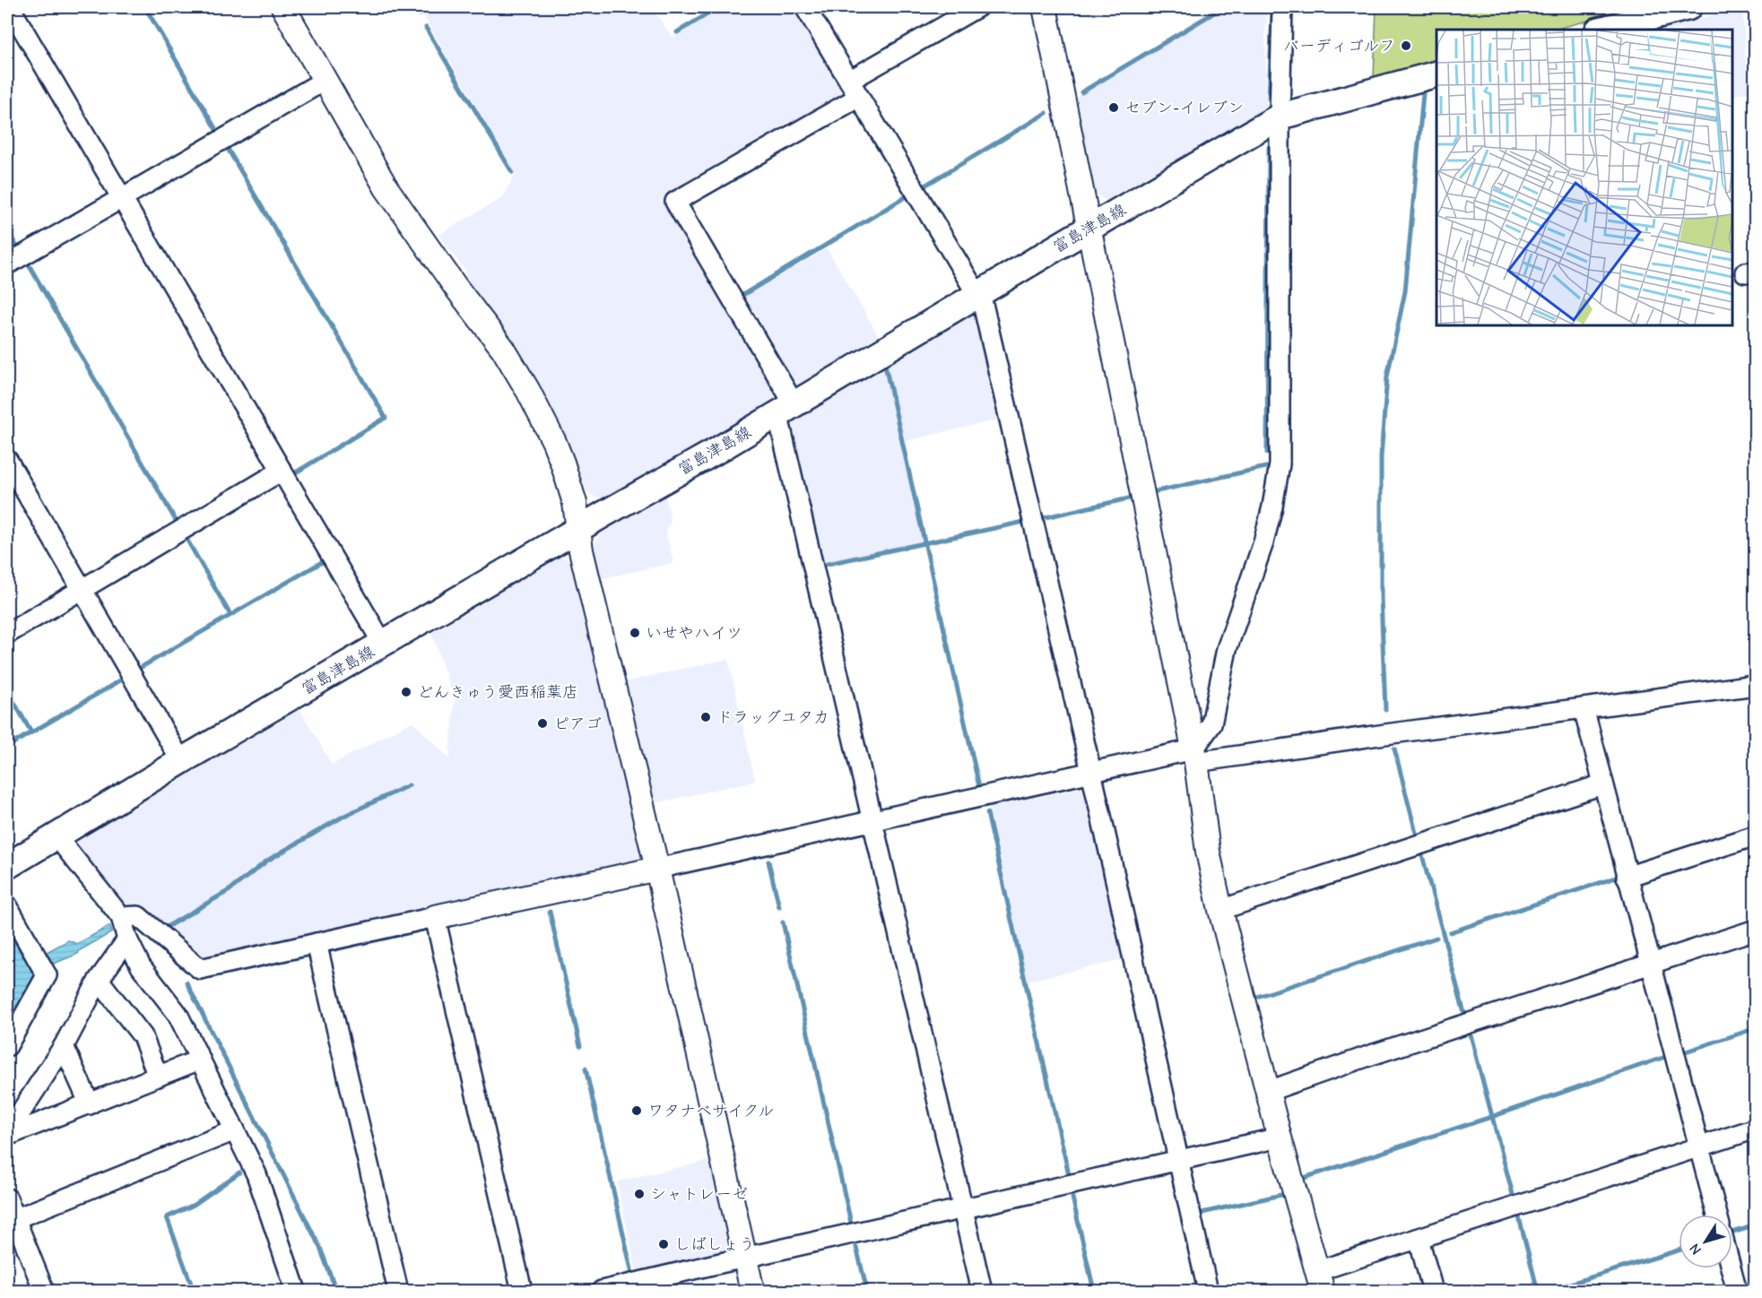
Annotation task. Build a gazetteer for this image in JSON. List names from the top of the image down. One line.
{"streets":{"main road":["富島津島線"]},"places":["バーディゴルフ","セブン-イレブン","いせやハイツ","どんきゅう愛西稲葉店","ドラッグユタカ","ピアゴ","ワタナベサイクル","シャトレーゼ","しばしょう"],"north":"bottom left"}
